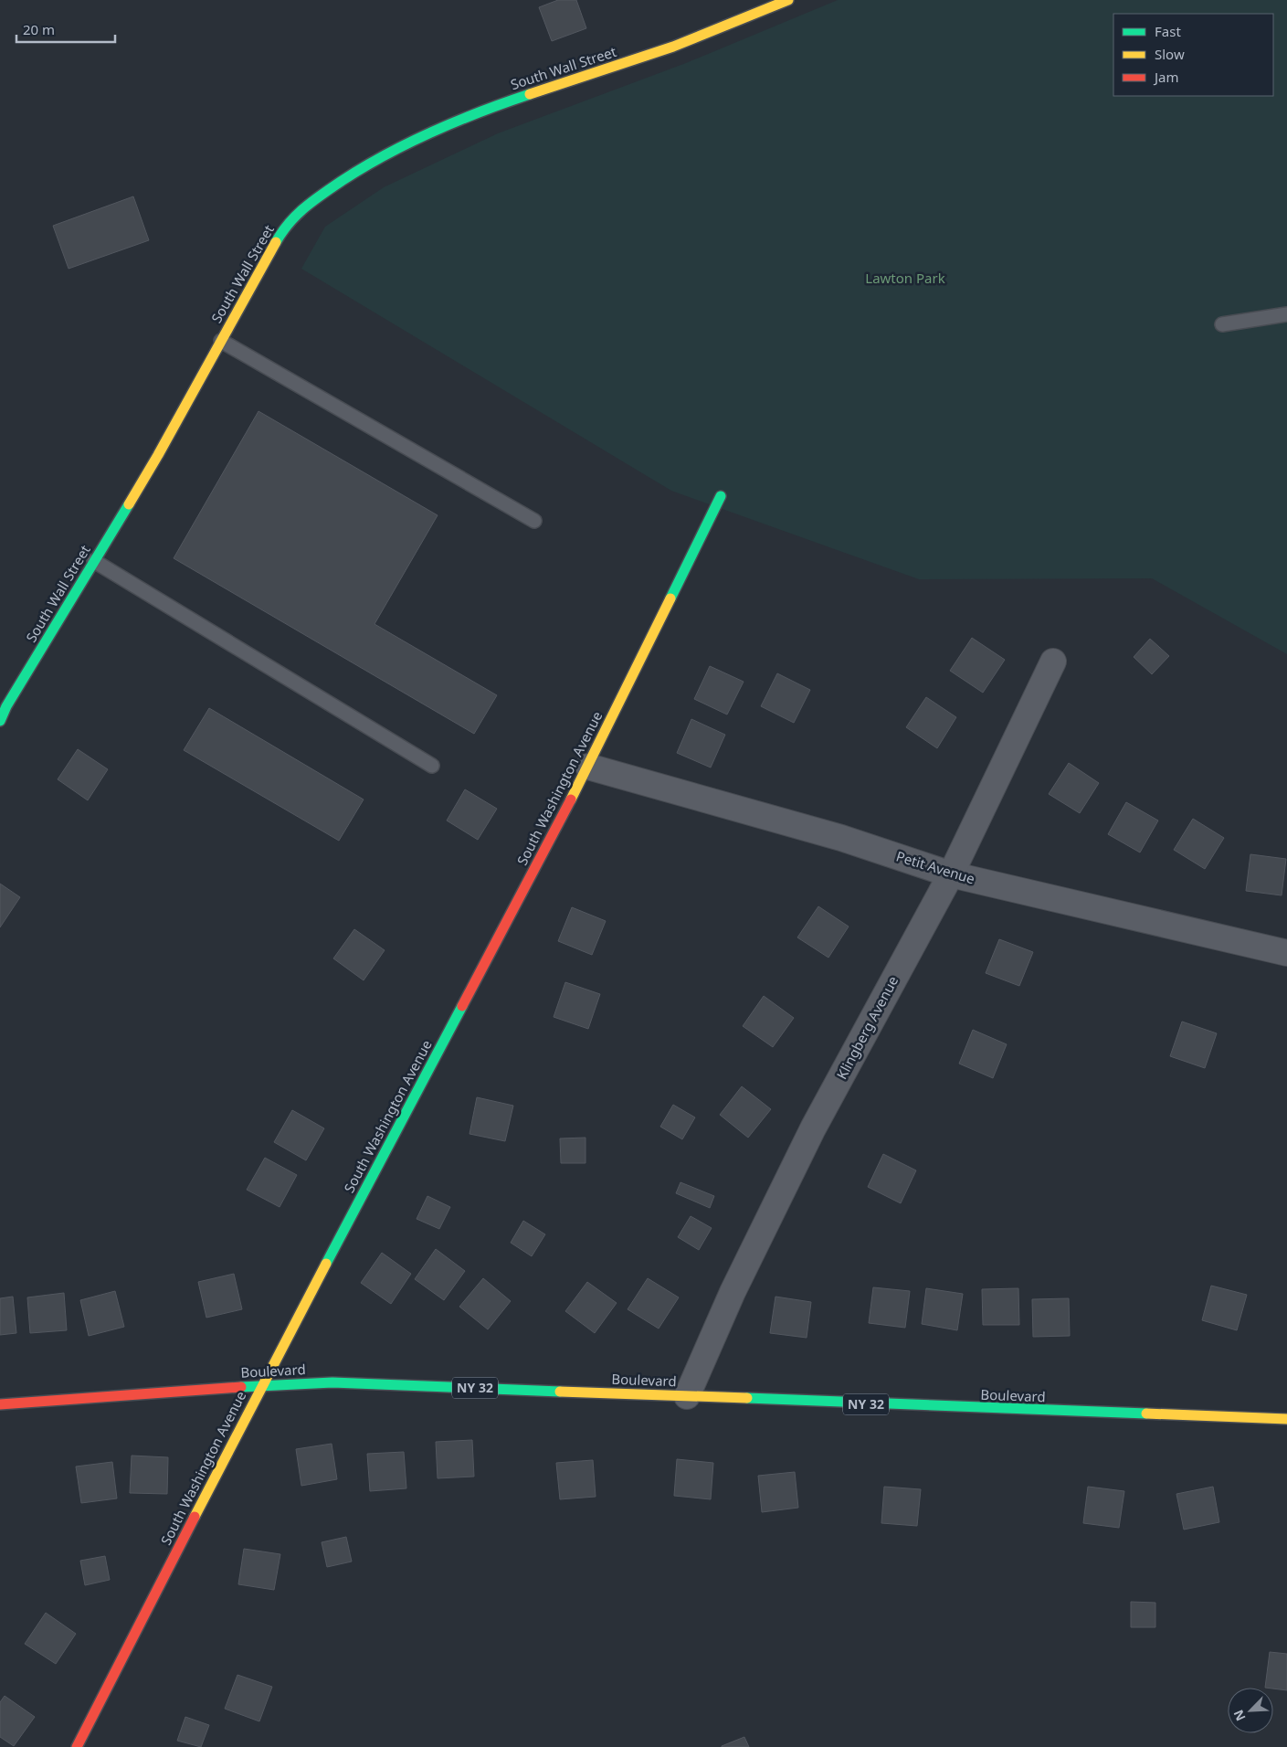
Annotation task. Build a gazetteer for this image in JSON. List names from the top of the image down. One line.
{"streets":{"street":["South Wall Street","South Washington Avenue","Petit Avenue","Klingberg Avenue","Boulevard","NY 32"]},"crossings":[["South Washington Avenue","Petit Avenue"],["South Washington Avenue","Boulevard"],["Petit Avenue","Klingberg Avenue"],["Klingberg Avenue","Boulevard"]],"parks":["Lawton Park"],"legend":["Fast","Slow","Jam"],"scale_bar":"20 m","north":"bottom left"}
